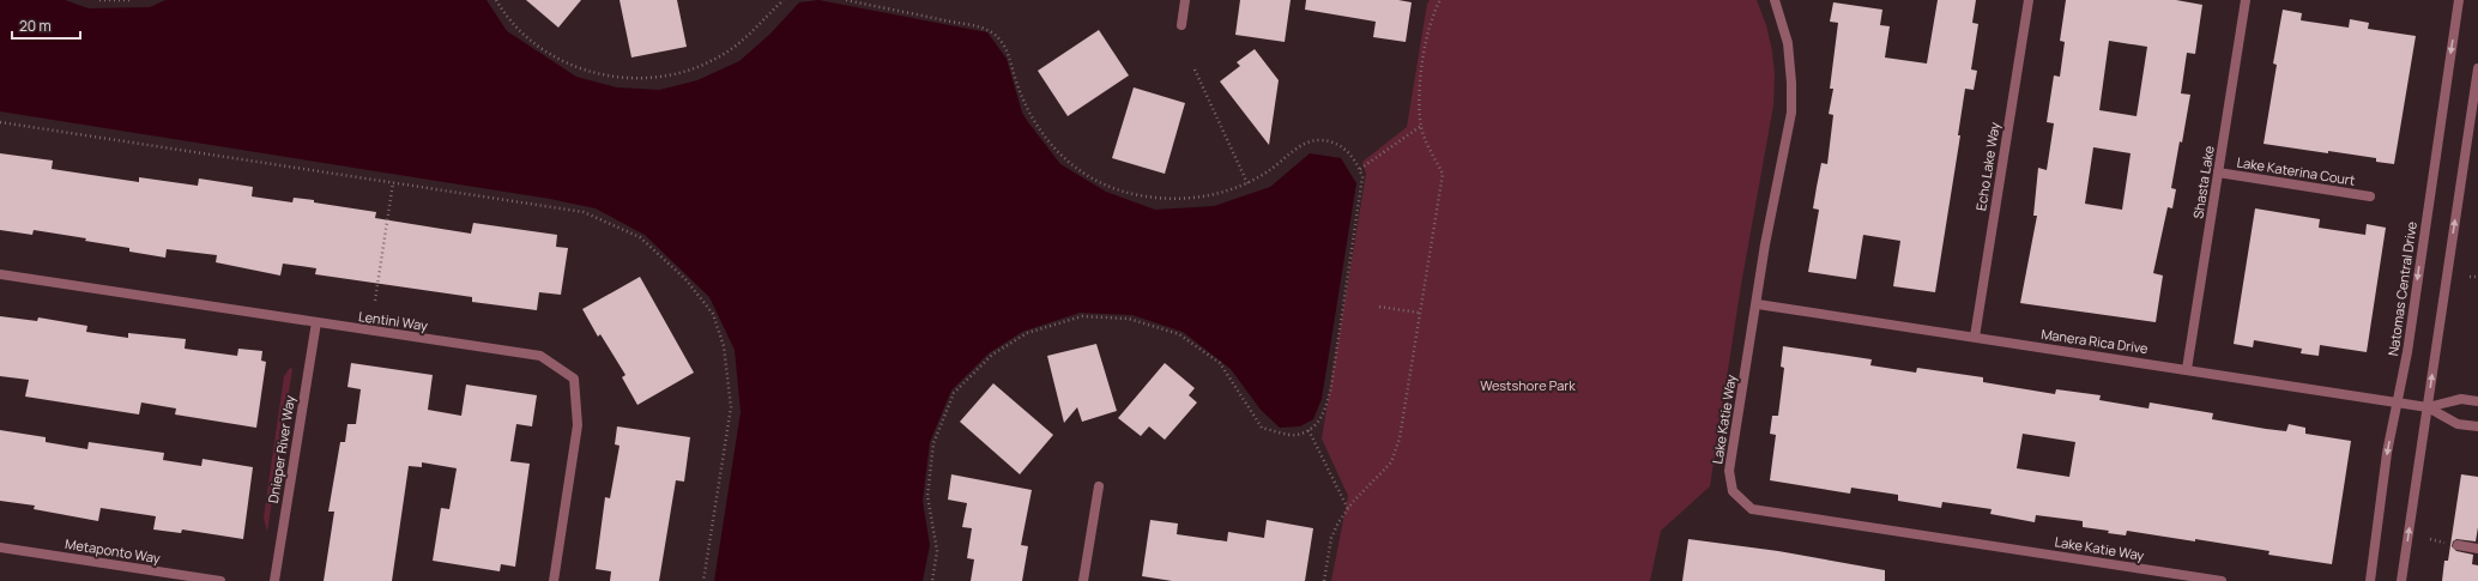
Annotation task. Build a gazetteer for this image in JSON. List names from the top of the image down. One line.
{"streets":{"street":["Echo Lake Way","Lake Katerina Court","Shasta Lake","Natomas Central Drive","Lentini Way","Manera Rica Drive","Lake Katie Way","Dnieper River Way","Metaponto Way"]},"crossings":[["Echo Lake Way","Manera Rica Drive"],["Lake Katerina Court","Shasta Lake"],["Shasta Lake","Manera Rica Drive"],["Natomas Central Drive","Manera Rica Drive"],["Lentini Way","Dnieper River Way"],["Manera Rica Drive","Lake Katie Way"]],"parks":["Westshore Park"],"scale_bar":"20 m"}
